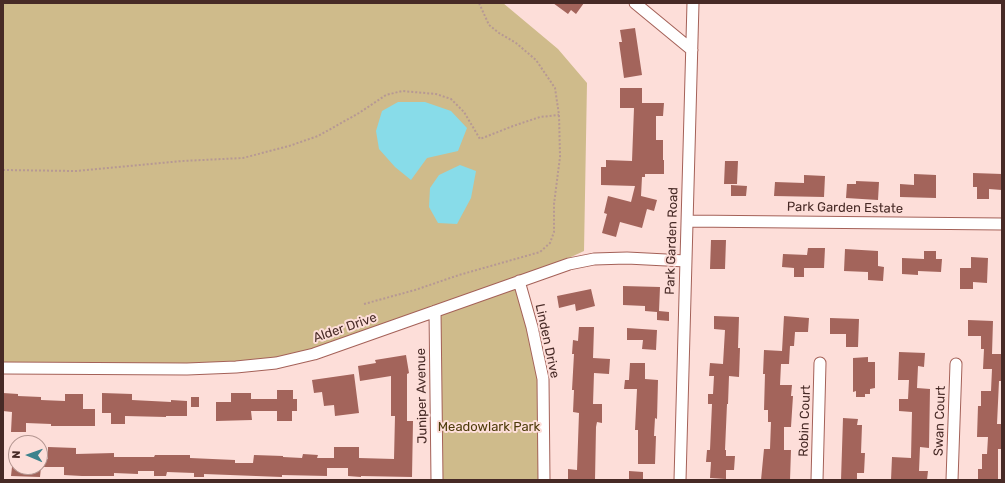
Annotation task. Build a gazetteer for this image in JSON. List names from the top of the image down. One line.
{"streets":{"street":["Park Garden Estate","Park Garden Road","Alder Drive","Linden Drive","Juniper Avenue","Robin Court","Swan Court"]},"crossings":[["Park Garden Estate","Park Garden Road"],["Park Garden Road","Alder Drive"],["Alder Drive","Linden Drive"],["Alder Drive","Juniper Avenue"]],"parks":["Meadowlark Park"],"north":"left"}
